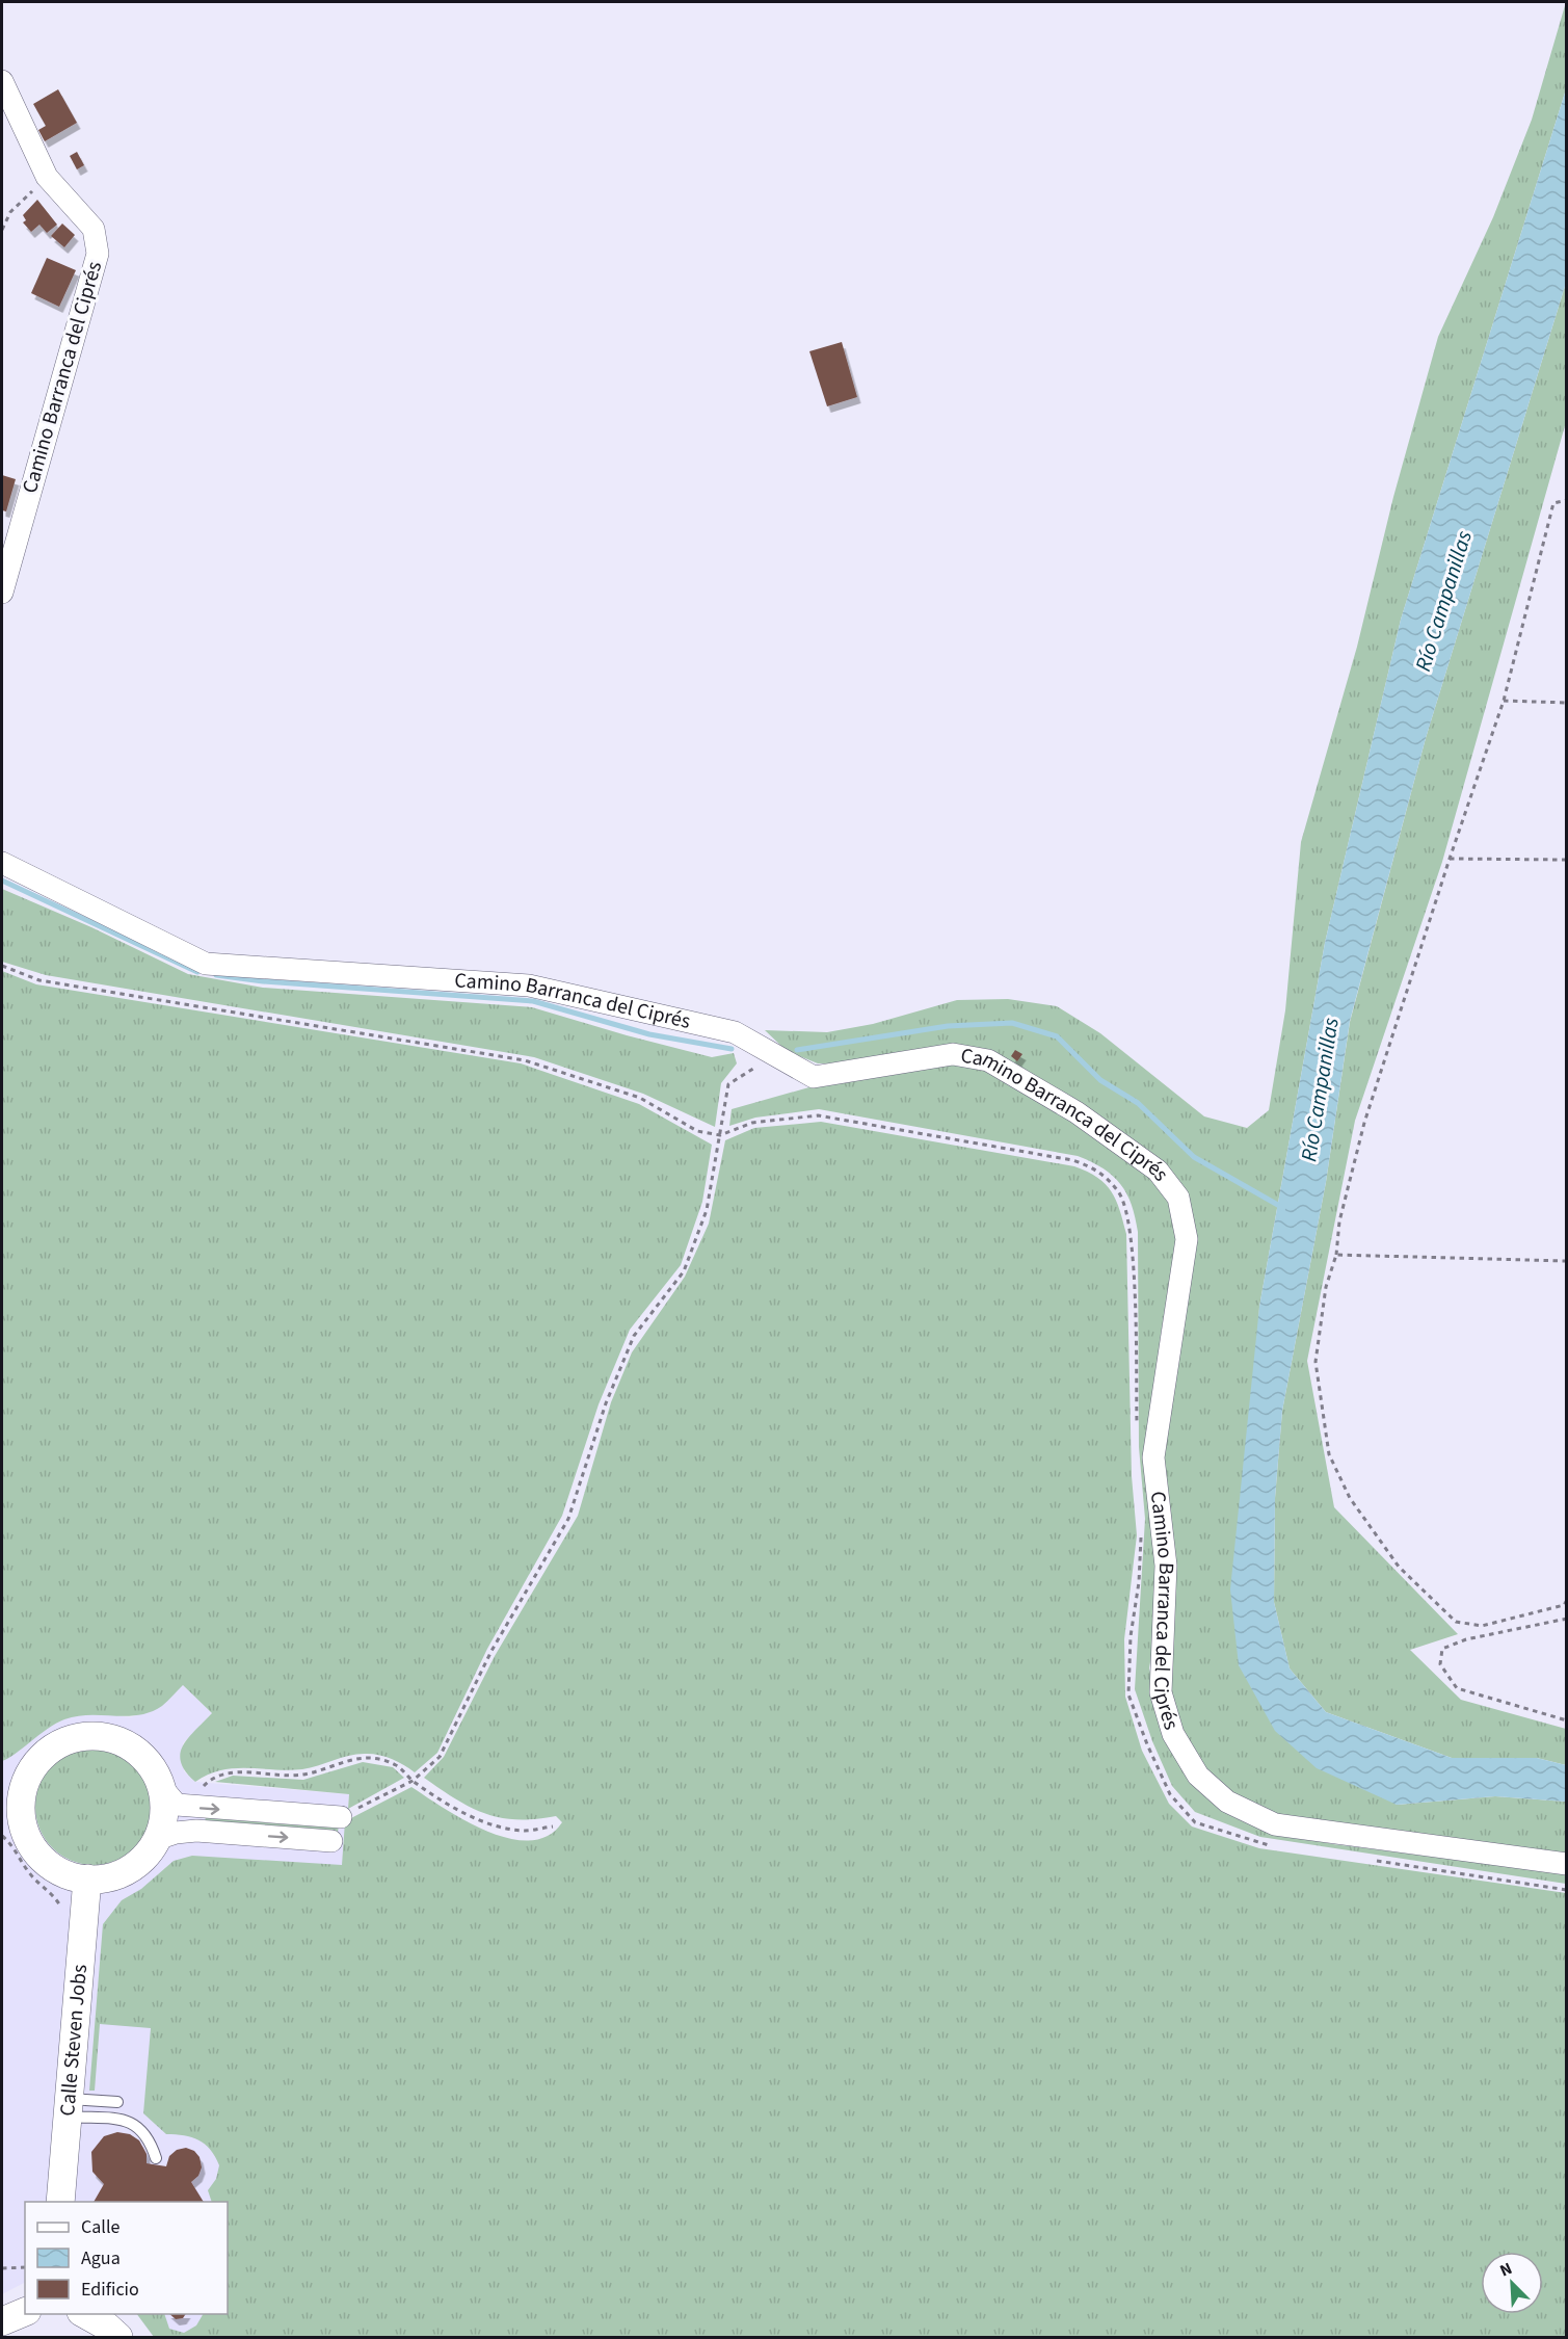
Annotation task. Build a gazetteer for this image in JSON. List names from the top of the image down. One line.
{"streets":{"street":["Camino Barranca del Ciprés","Calle Steven Jobs"]},"water":["Río Campanillas"],"legend":["Calle","Agua","Edificio"],"north":"top left"}
